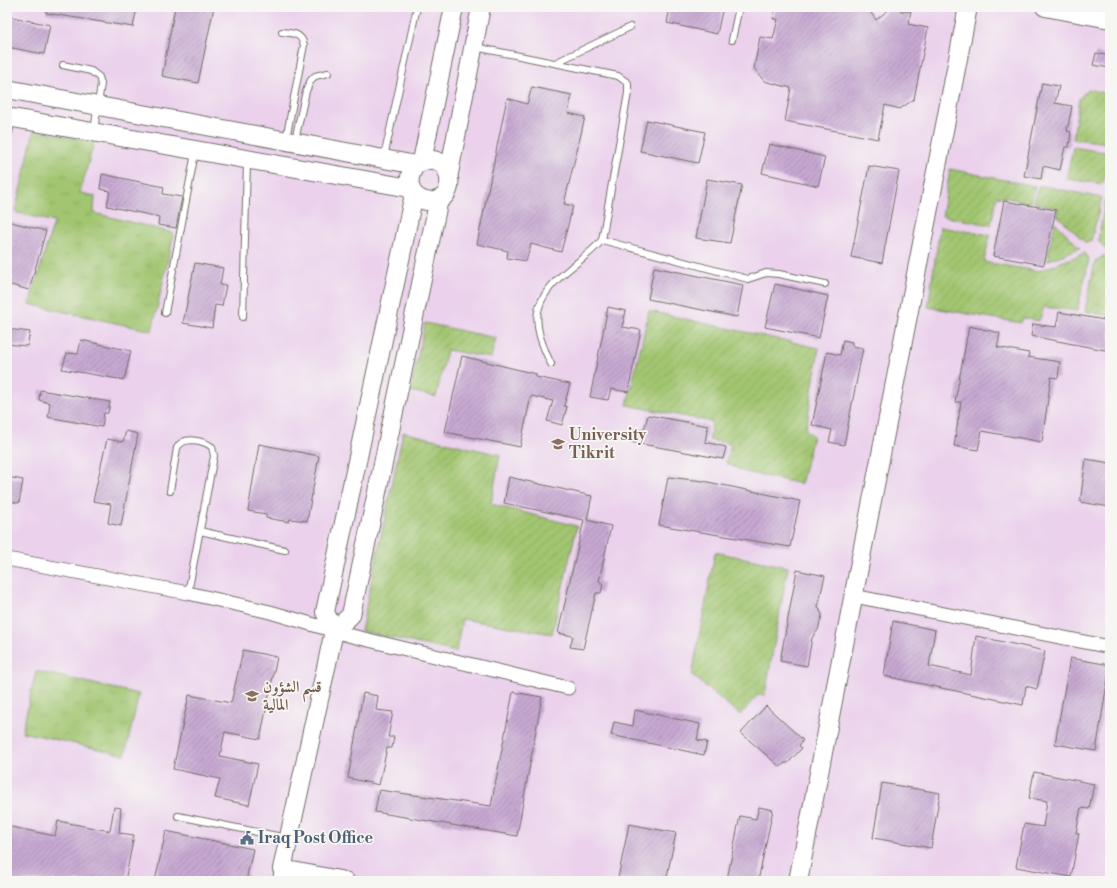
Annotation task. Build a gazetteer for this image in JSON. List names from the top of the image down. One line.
{"places":{"school or university":["University Tikrit","قسم الشؤون المالية"],"public building":["Iraq Post Office"]}}
